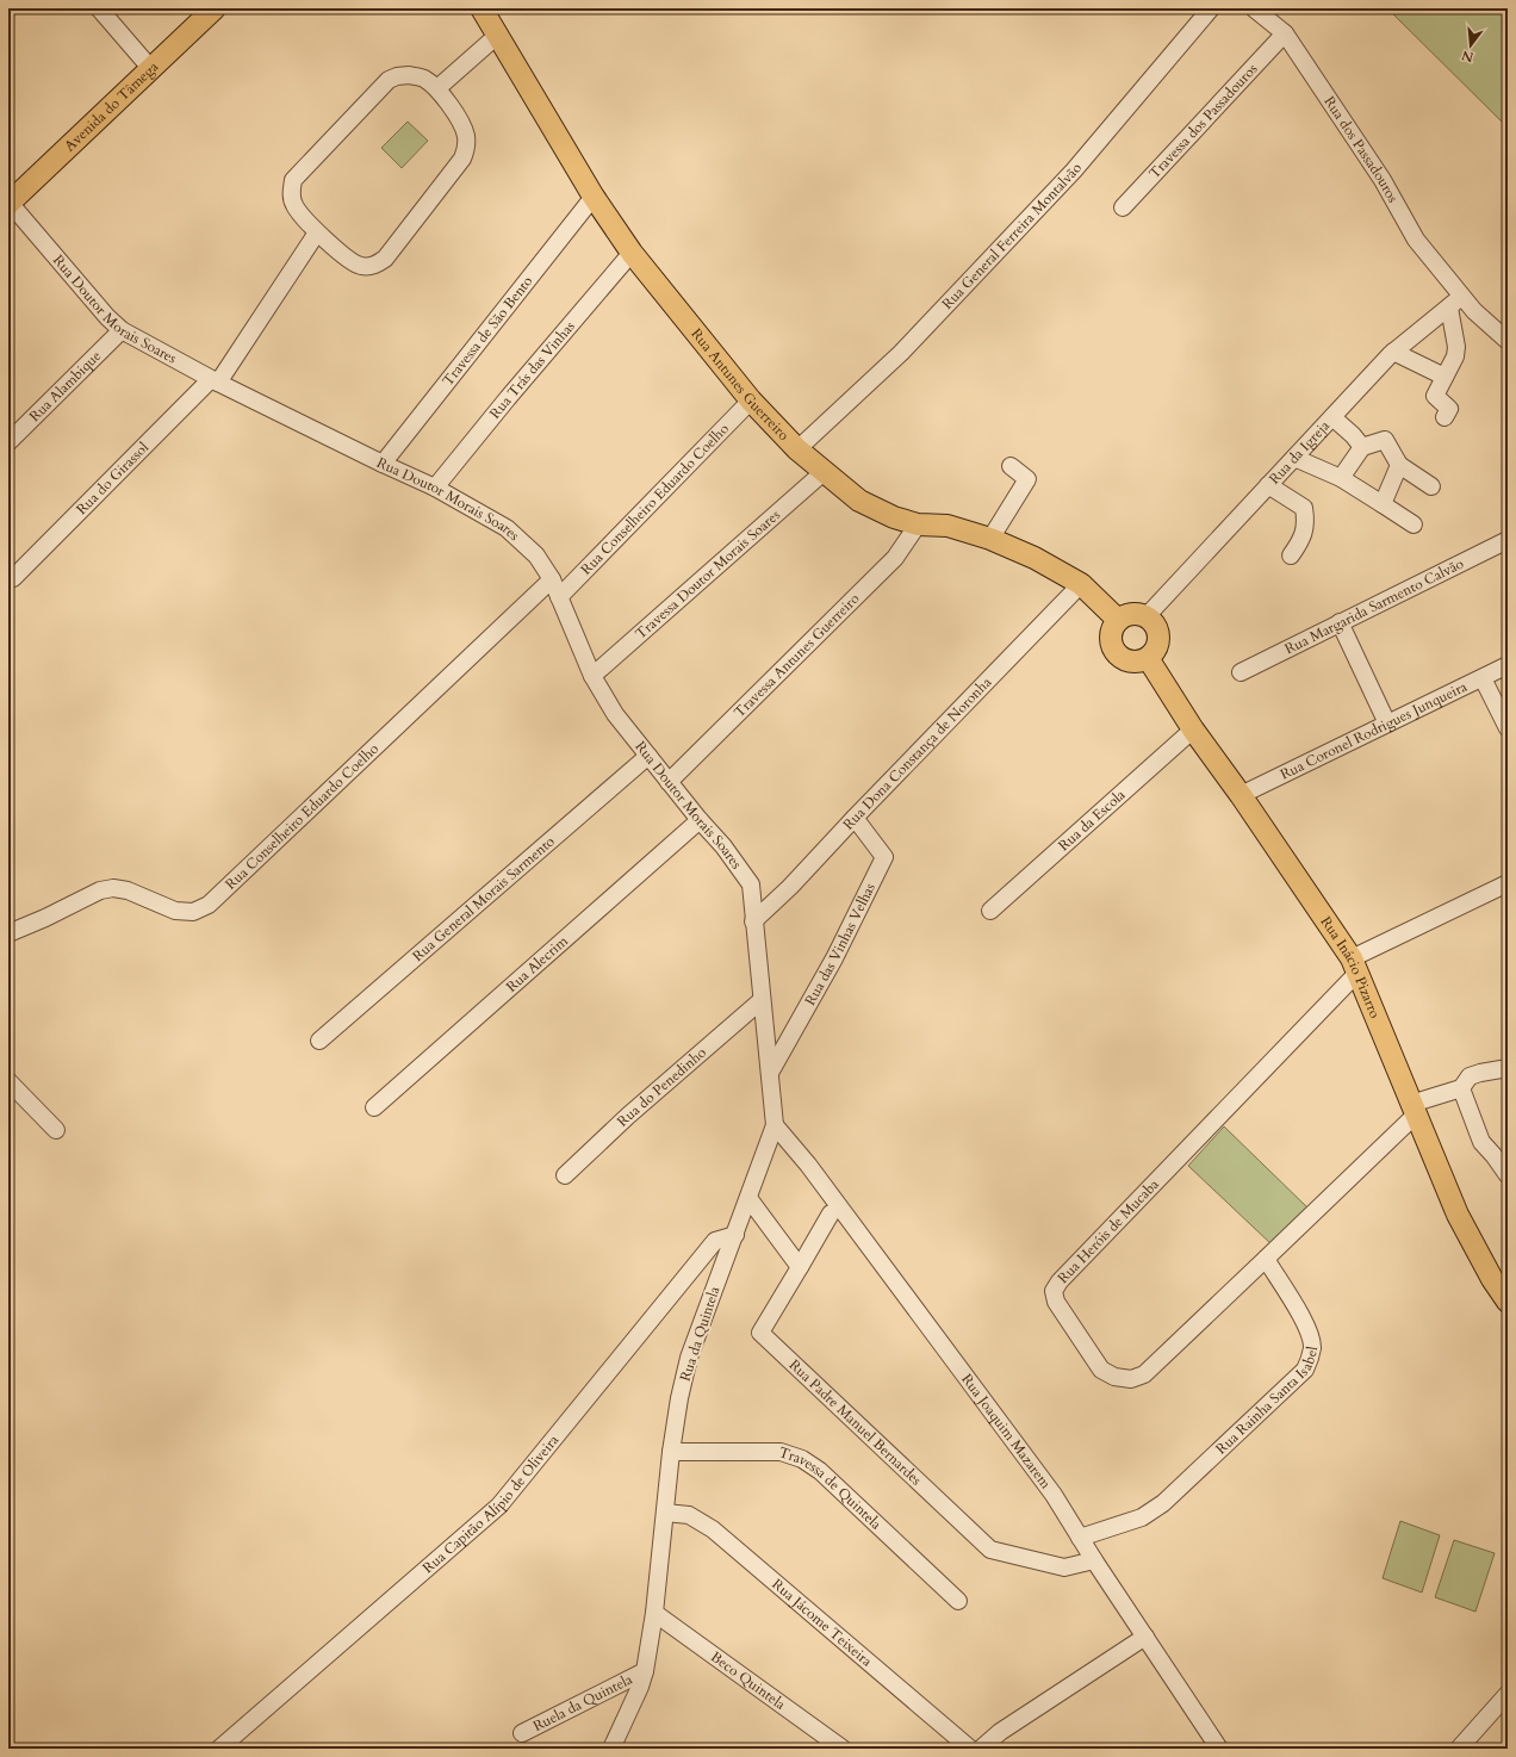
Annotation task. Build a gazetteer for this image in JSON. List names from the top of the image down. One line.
{"streets":{"main road":["Avenida do Tâmega","Rua Antunes Guerreiro","Rua Inácio Pizarro"],"street":["Travessa dos Passadouros","Rua dos Passadouros","Rua General Ferreira Montalvão","Rua Doutor Morais Soares","Travessa de São Bento","Rua Trás das Vinhas","Rua Alambique","Rua da Igreja","Rua do Girassol","Rua Conselheiro Eduardo Coelho","Travessa Doutor Morais Soares","Rua Margarida Sarmento Calvão","Travessa Antunes Guerreiro","Rua Coronel Rodrigues Junqueira","Rua Dona Constança de Noronha","Rua da Escola","Rua General Morais Sarmento","Rua das Vinhas Velhas","Rua Alecrim","Rua do Penedinho","Rua Heróis de Mucaba","Rua da Quintela","Rua Rainha Santa Isabel","Rua Padre Manuel Bernardes","Rua Joaquim Mazarem","Travessa de Quintela","Rua Capitão Alípio de Oliveira","Rua Jácome Teixeira","Beco Quintela","Ruela da Quintela"]},"crossings":[["Avenida do Tâmega","Rua Doutor Morais Soares"],["Travessa dos Passadouros","Rua dos Passadouros"],["Rua dos Passadouros","Rua da Igreja"],["Rua General Ferreira Montalvão","Rua Antunes Guerreiro"],["Rua Doutor Morais Soares","Travessa de São Bento"],["Rua Doutor Morais Soares","Rua Trás das Vinhas"],["Rua Doutor Morais Soares","Rua Alambique"],["Rua Doutor Morais Soares","Rua do Girassol"],["Rua Doutor Morais Soares","Rua Conselheiro Eduardo Coelho"],["Rua Doutor Morais Soares","Travessa Doutor Morais Soares"],["Rua Doutor Morais Soares","Travessa Antunes Guerreiro"],["Rua Doutor Morais Soares","Rua Dona Constança de Noronha"],["Rua Doutor Morais Soares","Rua General Morais Sarmento"],["Rua Doutor Morais Soares","Rua Alecrim"],["Rua Doutor Morais Soares","Rua da Quintela"],["Travessa de São Bento","Rua Antunes Guerreiro"],["Rua Trás das Vinhas","Rua Antunes Guerreiro"],["Rua Antunes Guerreiro","Rua da Igreja"],["Rua Antunes Guerreiro","Rua Conselheiro Eduardo Coelho"],["Rua Antunes Guerreiro","Travessa Doutor Morais Soares"],["Rua Antunes Guerreiro","Travessa Antunes Guerreiro"],["Rua Antunes Guerreiro","Rua Dona Constança de Noronha"],["Rua Antunes Guerreiro","Rua Inácio Pizarro"],["Rua da Igreja","Rua Inácio Pizarro"],["Rua Coronel Rodrigues Junqueira","Rua Inácio Pizarro"],["Rua Dona Constança de Noronha","Rua das Vinhas Velhas"],["Rua Dona Constança de Noronha","Rua da Quintela"],["Rua da Escola","Rua Inácio Pizarro"],["Rua das Vinhas Velhas","Rua da Quintela"],["Rua Inácio Pizarro","Rua Heróis de Mucaba"],["Rua do Penedinho","Rua da Quintela"],["Rua Heróis de Mucaba","Rua Rainha Santa Isabel"],["Rua da Quintela","Rua Joaquim Mazarem"],["Rua da Quintela","Travessa de Quintela"],["Rua da Quintela","Rua Capitão Alípio de Oliveira"],["Rua da Quintela","Rua Jácome Teixeira"],["Rua da Quintela","Beco Quintela"],["Rua da Quintela","Ruela da Quintela"],["Rua Rainha Santa Isabel","Rua Joaquim Mazarem"],["Rua Padre Manuel Bernardes","Rua Joaquim Mazarem"]],"north":"bottom"}
